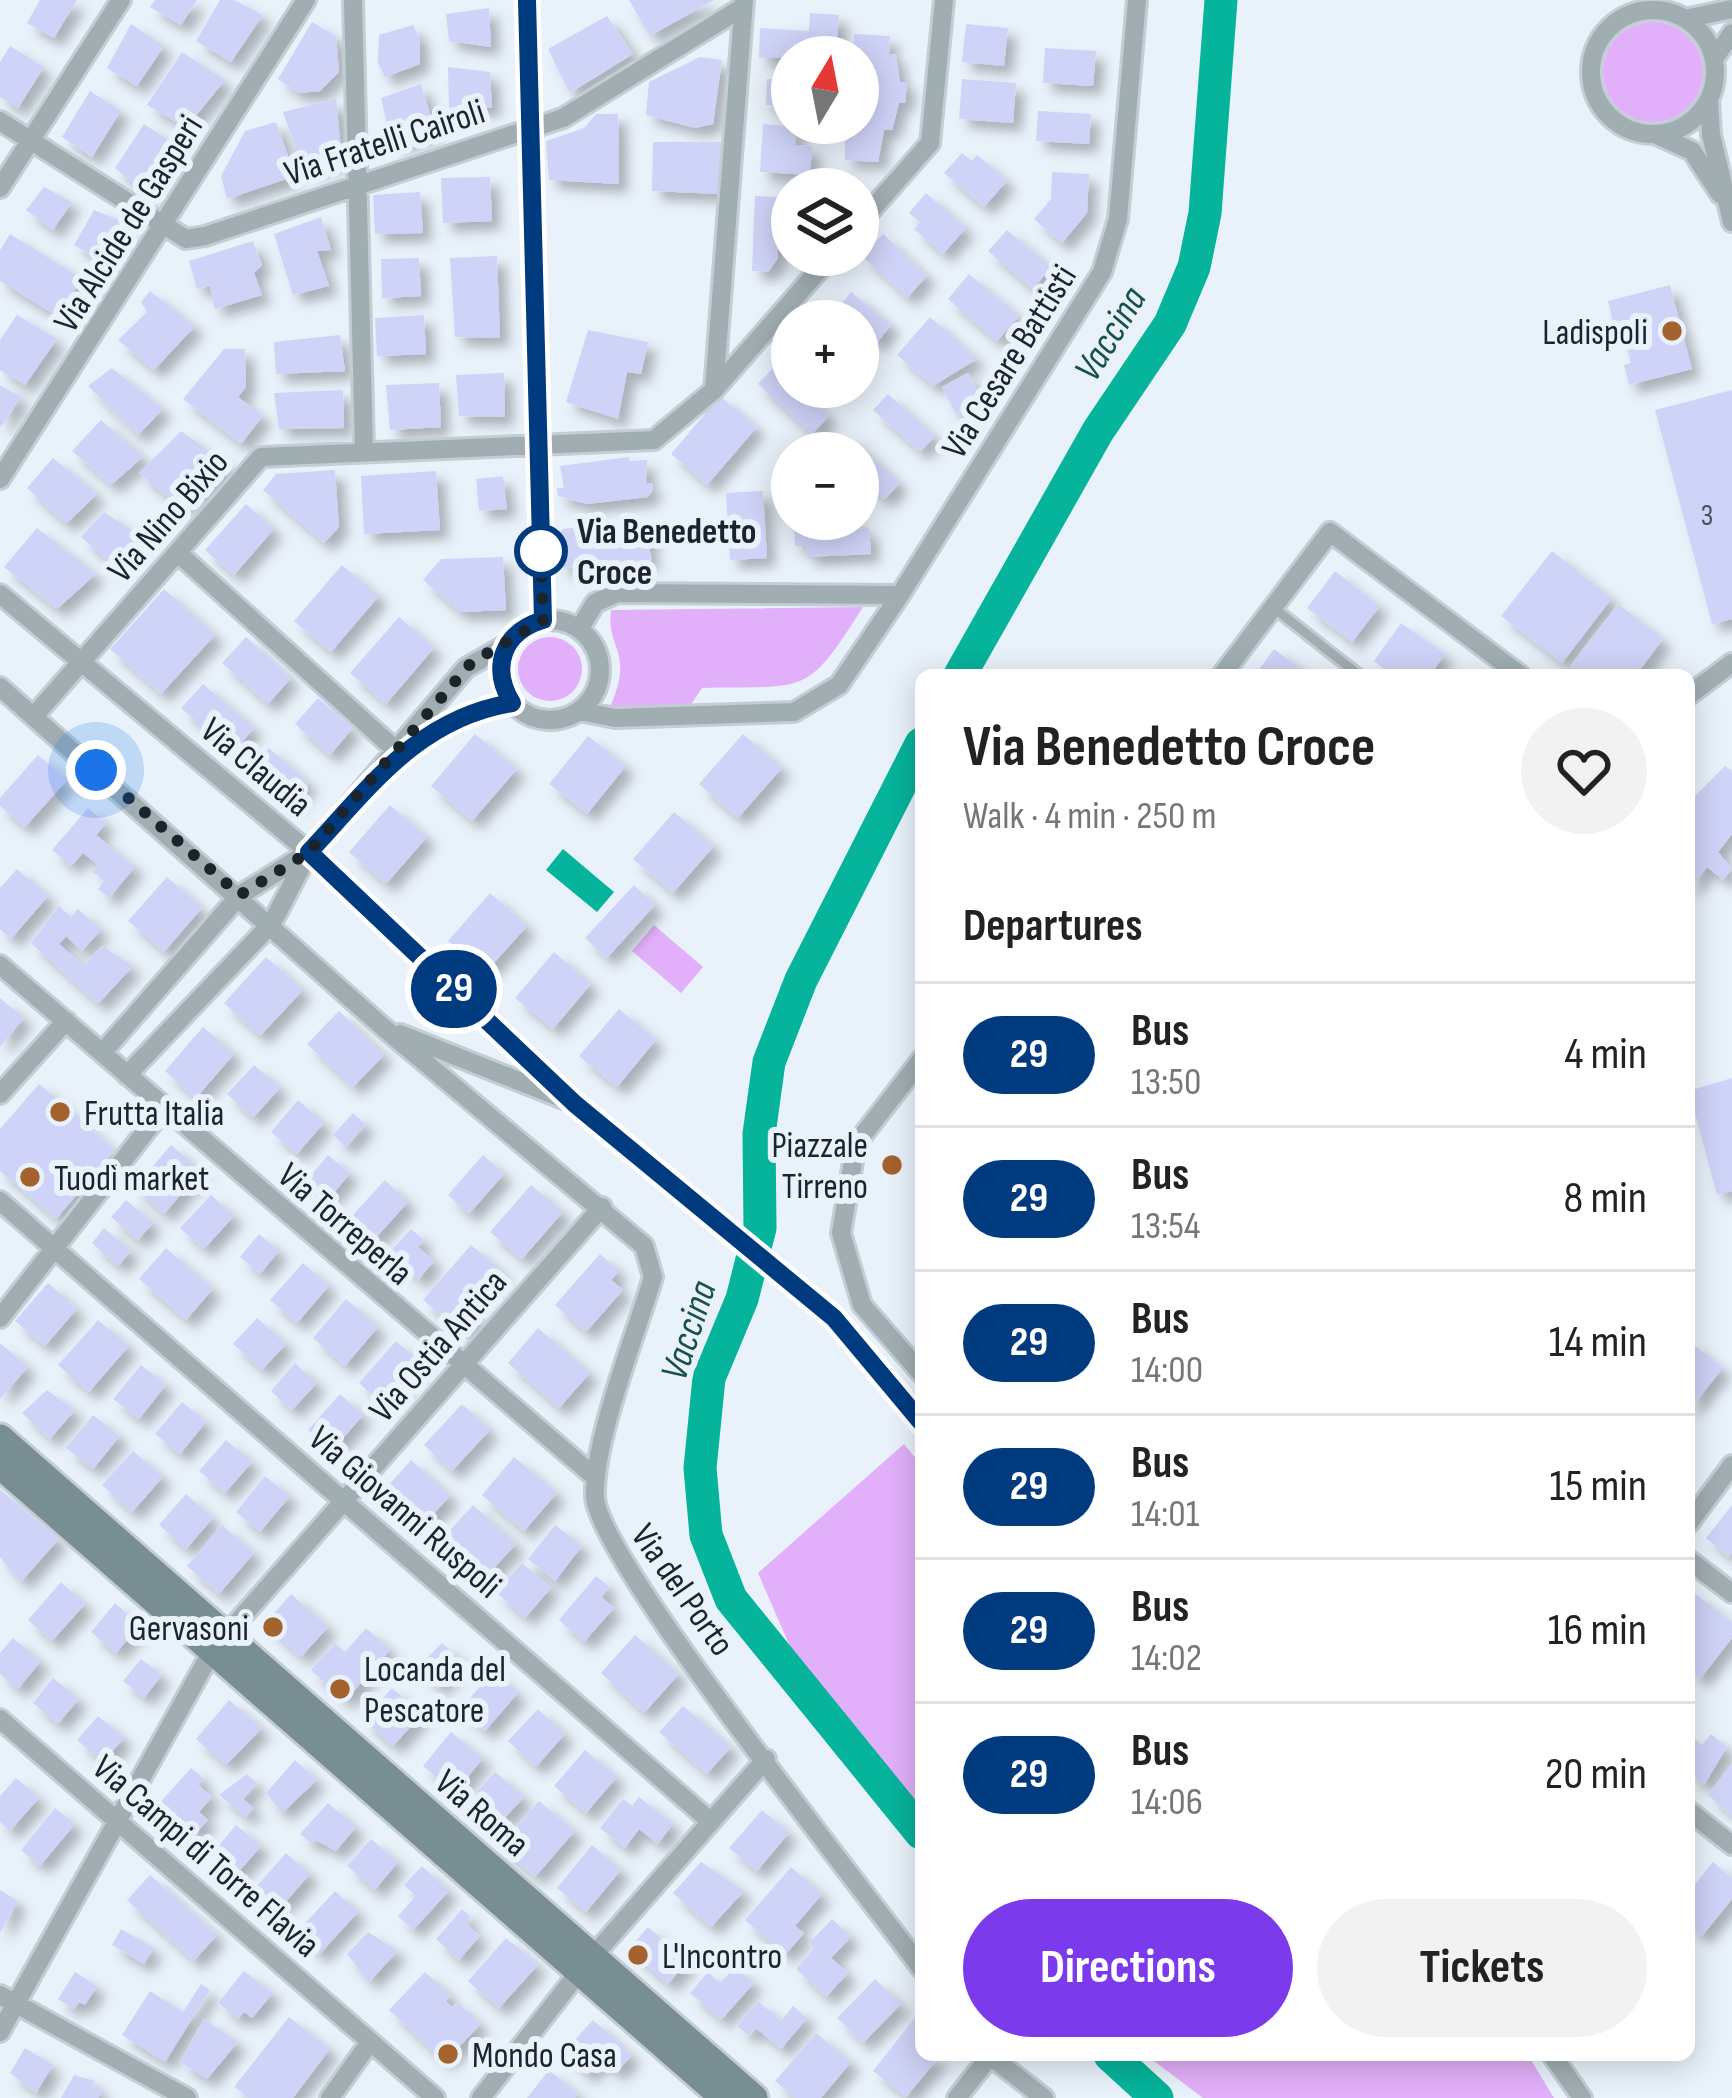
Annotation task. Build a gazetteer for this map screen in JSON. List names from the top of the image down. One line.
{"streets":{"street":["Via Fratelli Cairoli","Via Alcide de Gasperi","Via Cesare Battisti","Via Nino Bixio","Via Claudia","Via Torreperla","Via Ostia Antica","Via Giovanni Ruspoli","Via del Porto","Via Roma","Via Campi di Torre Flavia"]},"crossings":[["Via Fratelli Cairoli","Via Alcide de Gasperi"],["Via Nino Bixio","Via Claudia"],["Via Torreperla","Via Ostia Antica"],["Via Torreperla","Via del Porto"],["Via Ostia Antica","Via Giovanni Ruspoli"],["Via Ostia Antica","Via del Porto"],["Via Ostia Antica","Via Roma"],["Via Ostia Antica","Via Campi di Torre Flavia"]],"water":["Vaccina"],"places":["Ladispoli","Via Benedetto Croce","Frutta Italia","Piazzale Tirreno","Tuodì market","Gervasoni","Locanda del Pescatore","L'Incontro","Mondo Casa"],"lines":["bus line 29"],"house_numbers":["3"],"north":"top","page":{"on_map":"29","map_buttons":["+","−"],"heading":[["Via Benedetto Croce","Walk · 4 min · 250 m"],"Departures"],"list":[{"mark":"29","name":"Bus","note":"13:50","value":"4 min"},{"mark":"29","name":"Bus","note":"13:54","value":"8 min"},{"mark":"29","name":"Bus","note":"14:00","value":"14 min"},{"mark":"29","name":"Bus","note":"14:01","value":"15 min"},{"mark":"29","name":"Bus","note":"14:02","value":"16 min"},{"mark":"29","name":"Bus","note":"14:06","value":"20 min"}],"buttons":["Directions","Tickets"]}}
